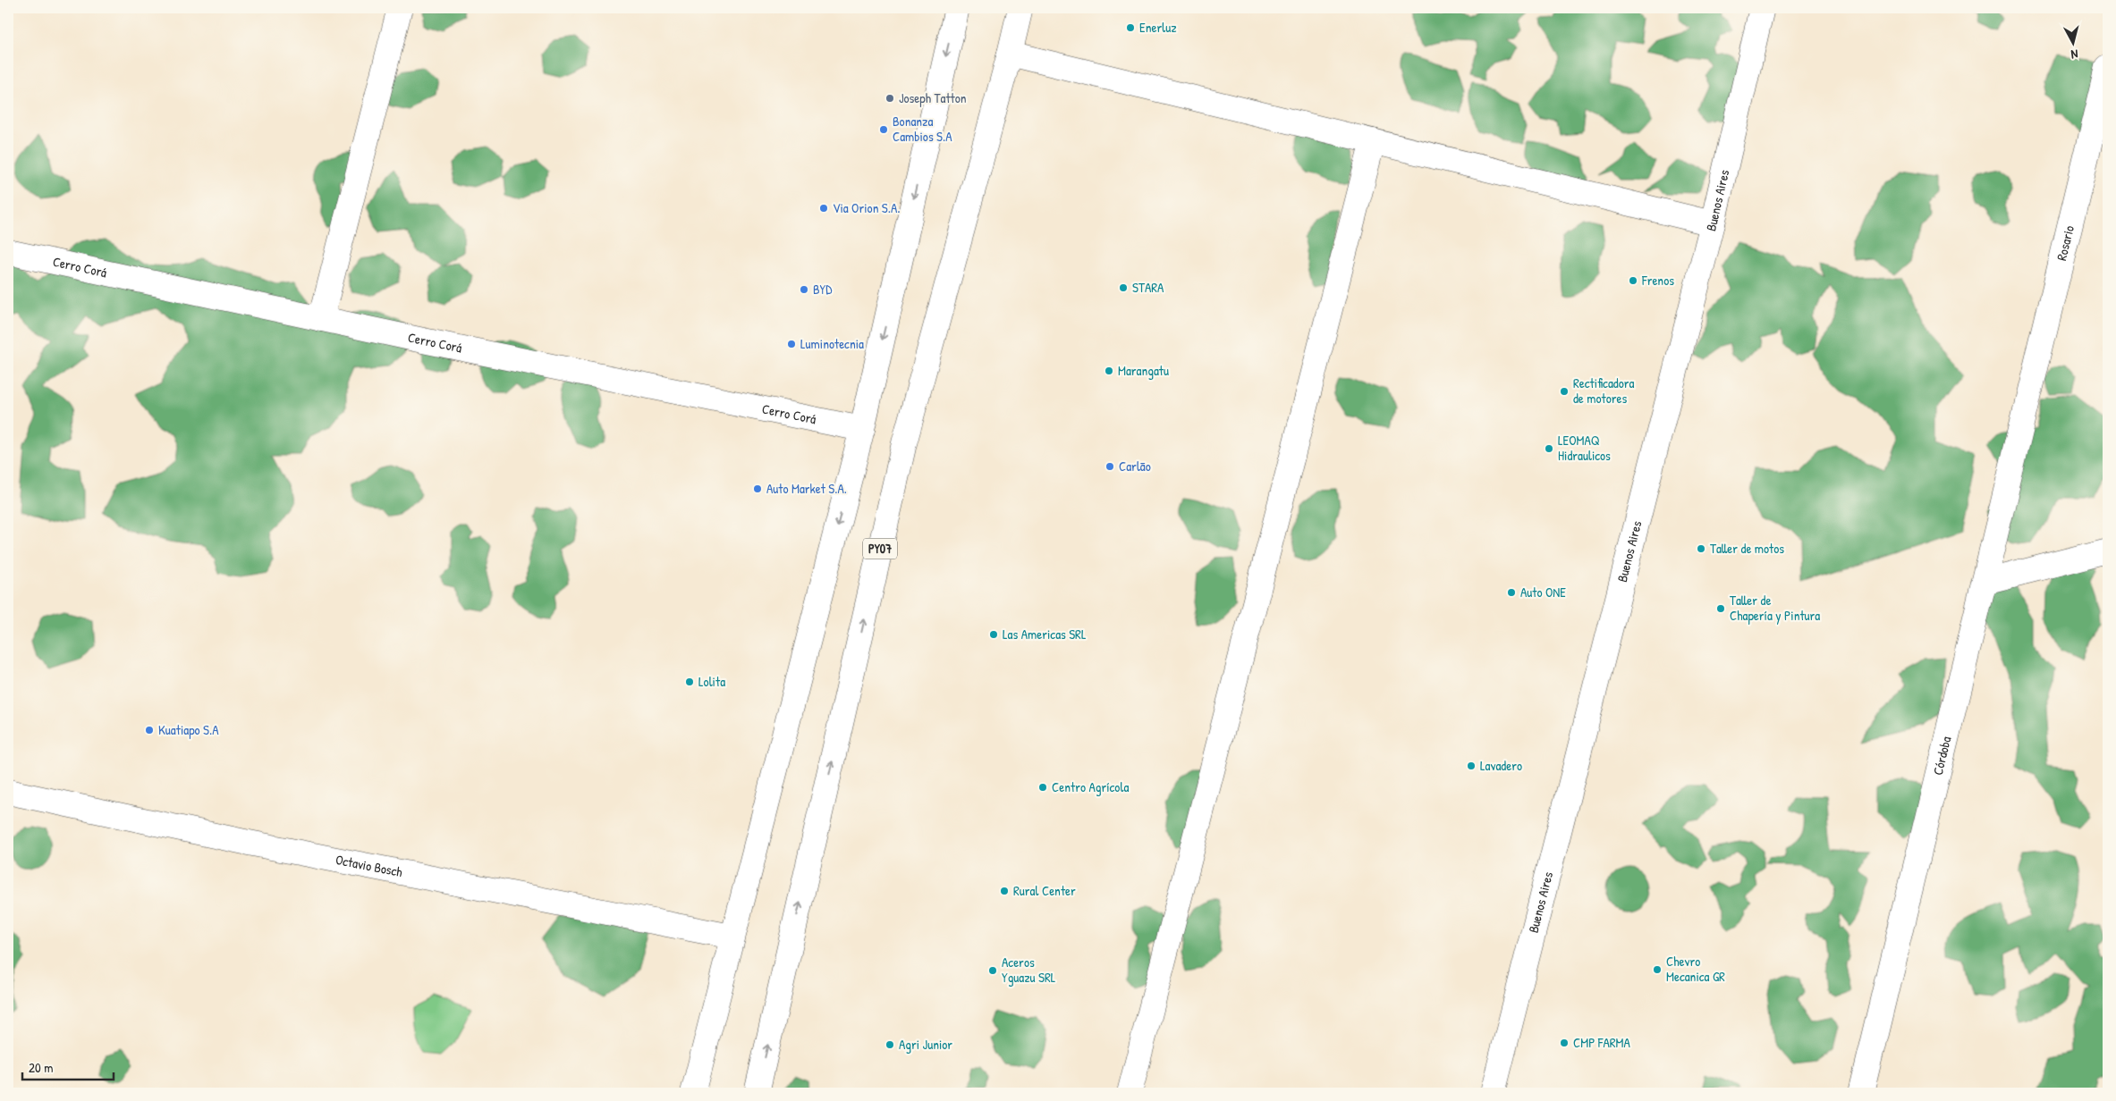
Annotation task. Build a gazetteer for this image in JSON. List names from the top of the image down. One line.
{"streets":{"main road":["Buenos Aires","Rosario","Cerro Corá","PY07","Córdoba","Octavio Bosch"]},"crossings":[["Rosario","Córdoba"]],"places":["Enerluz","Joseph Tatton","Bonanza Cambios S.A","Via Orion S.A.","Frenos","STARA","BYD","Luminotecnia","Marangatu","Rectificadora de motores","LEOMAQ Hidraulicos","Carlāo","Auto Market S.A.","Taller de motos","Auto ONE","Taller de Chapería y Pintura","Las Americas SRL","Lolita","Kuatiapo S.A","Lavadero","Centro Agrícola","Rural Center","Chevro Mecanica GR","Aceros Yguazu SRL","CMP FARMA","Agri Junior"],"scale_bar":"20 m","north":"bottom"}
